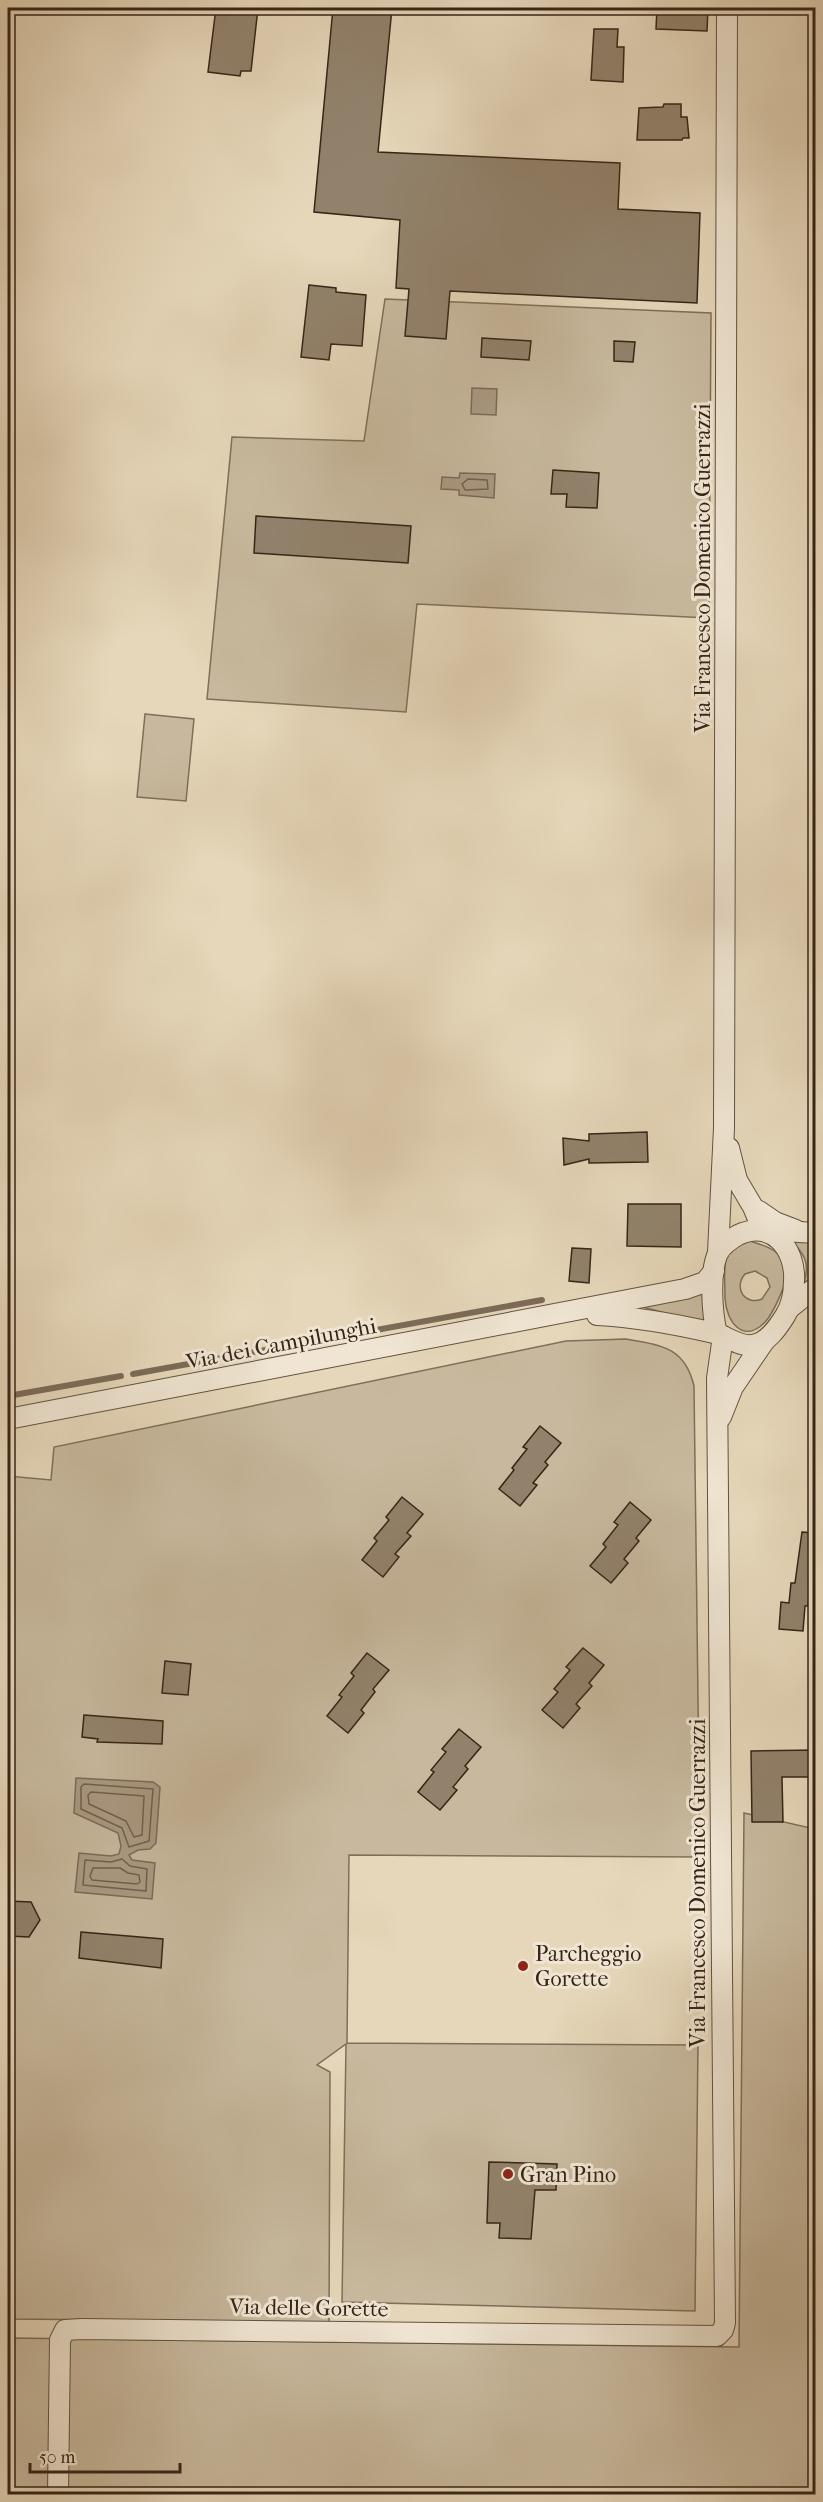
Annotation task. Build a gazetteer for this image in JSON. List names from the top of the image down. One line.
{"streets":{"street":["Via Francesco Domenico Guerrazzi","Via dei Campilunghi","Via delle Gorette"]},"crossings":[["Via Francesco Domenico Guerrazzi","Via dei Campilunghi"],["Via Francesco Domenico Guerrazzi","Via delle Gorette"]],"places":["Parcheggio Gorette","Gran Pino"],"scale_bar":"50 m"}
